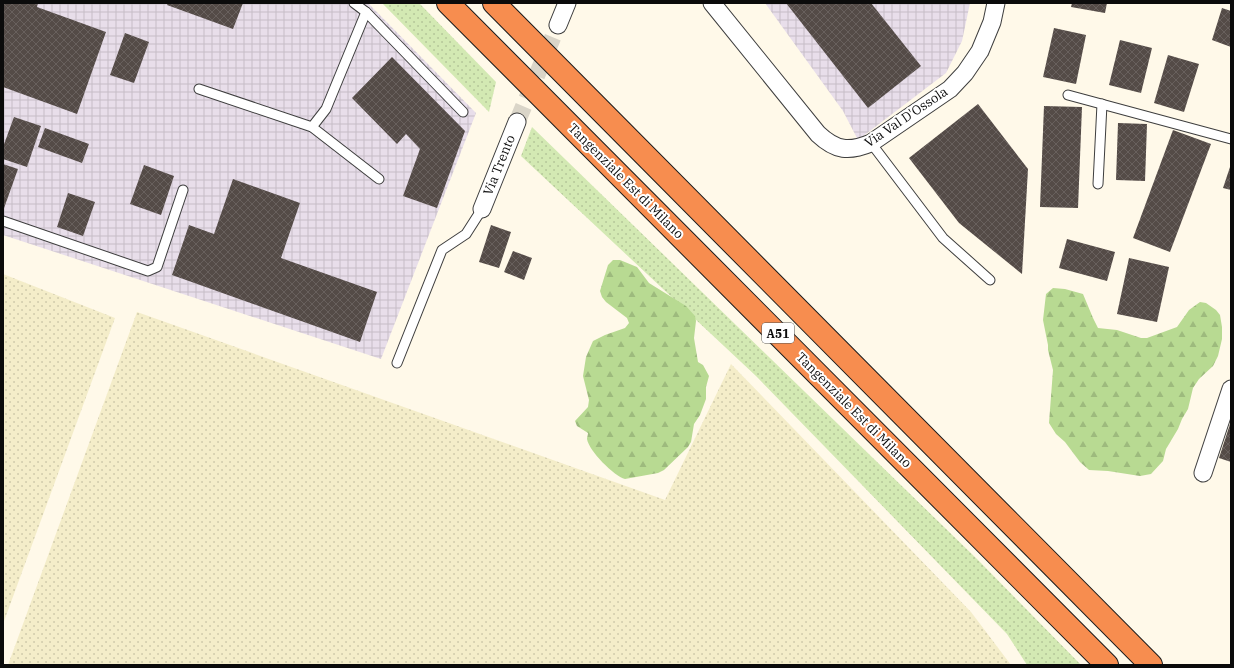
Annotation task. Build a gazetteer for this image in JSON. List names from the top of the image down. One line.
{"streets":{"highway":["Tangenziale Est di Milano","A51"],"street":["Via Val D'Ossola","Via Trento"]}}
